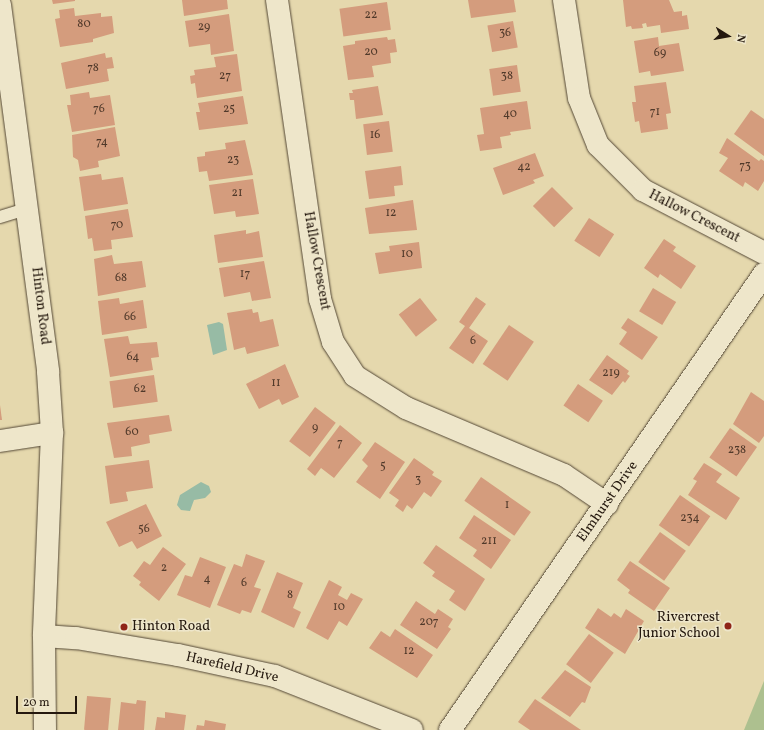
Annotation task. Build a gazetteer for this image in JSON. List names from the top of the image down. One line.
{"streets":{"street":["Hallow Crescent","Hinton Road","Elmhurst Drive","Harefield Drive"]},"crossings":[["Hallow Crescent","Elmhurst Drive"],["Hinton Road","Harefield Drive"]],"places":["Rivercrest Junior School","Hinton Road"],"house_numbers":["22","80","29","36","20","69","78","27","38","76","25","71","40","16","74","23","73","42","21","12","70","10","17","68","66","6","64","219","11","62","9","60","7","238","5","3","1","234","56","211","2","4","6","8","10","207","12"],"scale_bar":"20 m","north":"right"}
